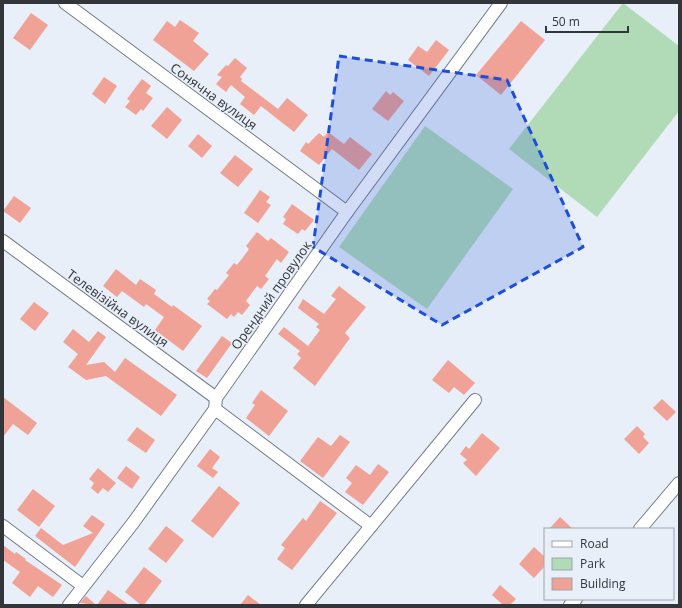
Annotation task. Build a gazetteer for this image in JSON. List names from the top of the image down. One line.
{"streets":{"street":["Сонячна вулиця","Орендний провулок","Телевізійна вулиця"]},"crossings":[["Сонячна вулиця","Орендний провулок"],["Орендний провулок","Телевізійна вулиця"]],"legend":["Road","Park","Building"],"scale_bar":"50 m"}
